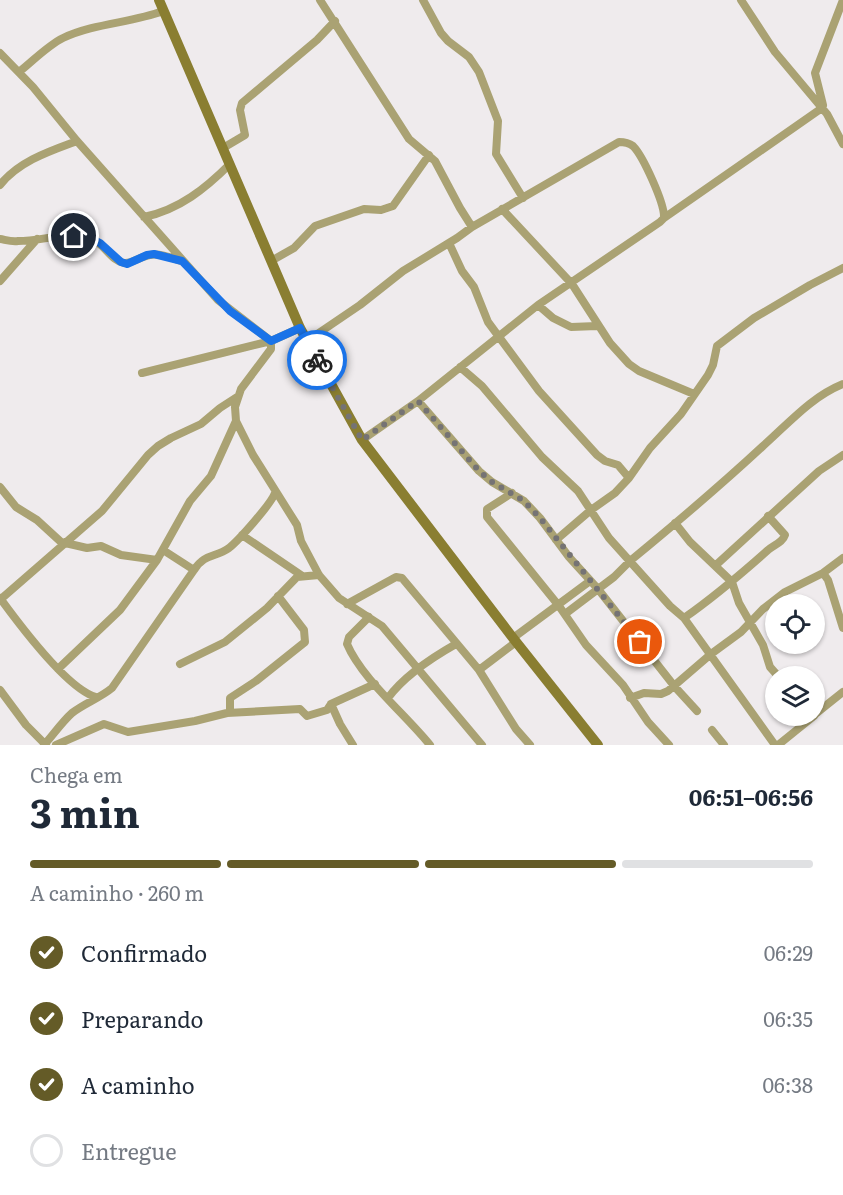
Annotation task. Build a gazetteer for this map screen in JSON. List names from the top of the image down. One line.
{"page":{"heading":["3 min","Chega em","06:51–06:56"],"bar":"A caminho · 260 m","list":[["Confirmado","06:29"],["Preparando","06:35"],["A caminho","06:38"],"Entregue"]}}
